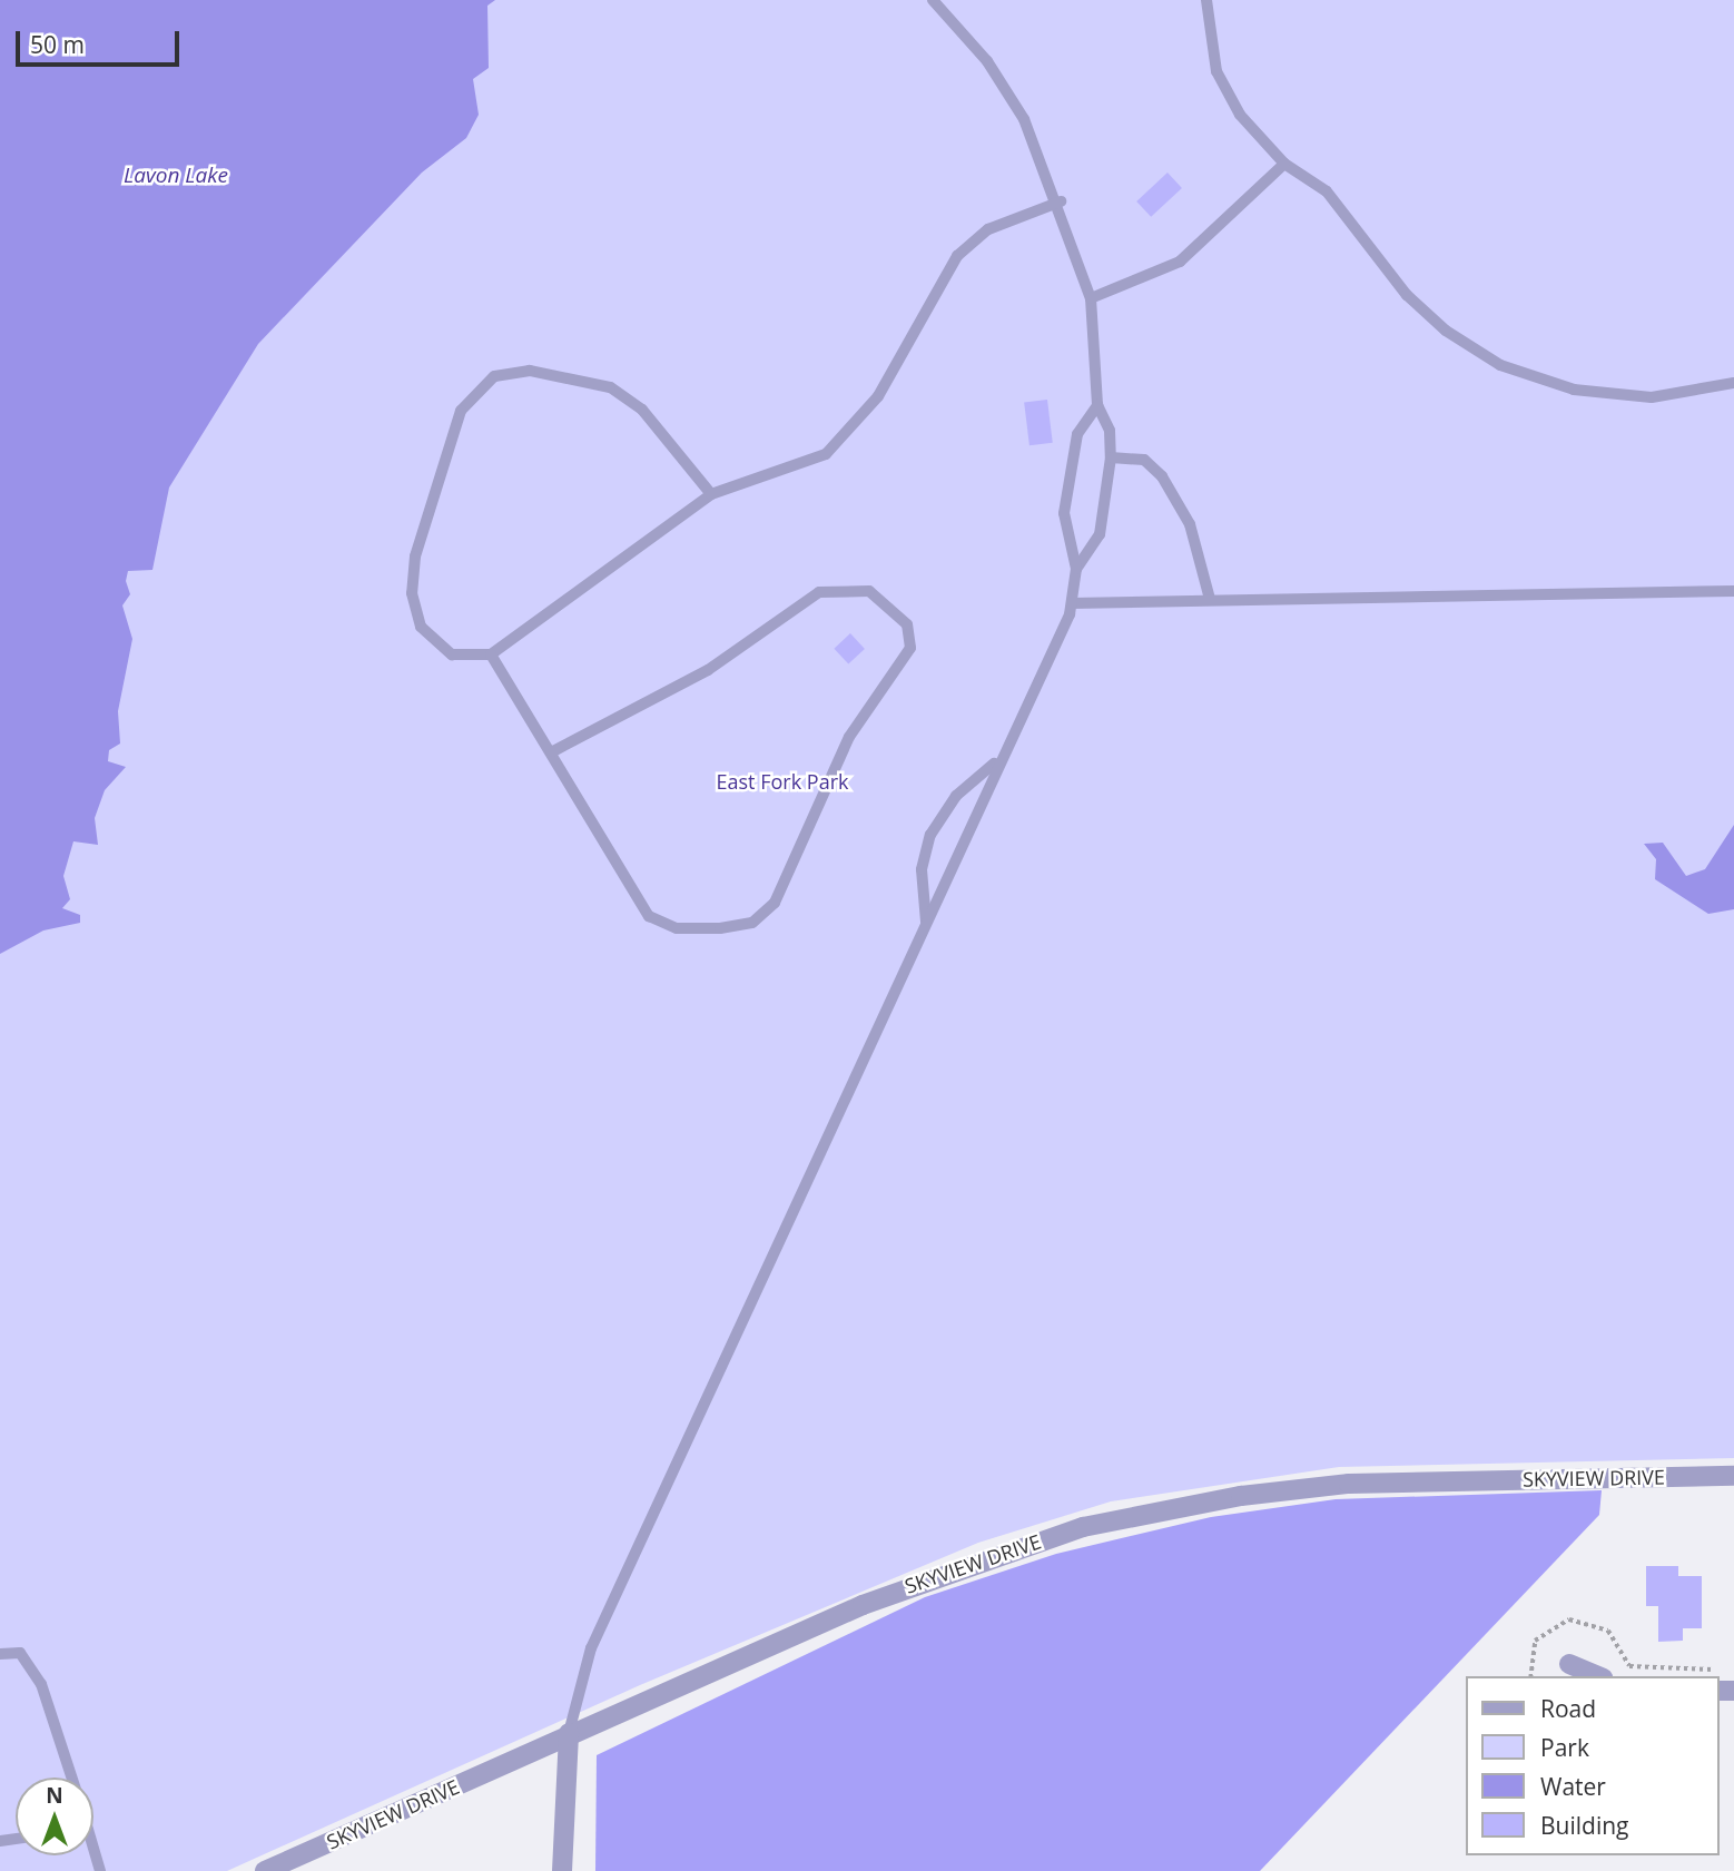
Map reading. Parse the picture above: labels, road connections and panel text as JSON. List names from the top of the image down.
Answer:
{
  "streets": {
    "street": ["SKYVIEW DRIVE"]
  },
  "water": ["Lavon Lake"],
  "parks": ["East Fork Park"],
  "legend": [
    "Road",
    "Park",
    "Water",
    "Building"
  ],
  "scale_bar": "50 m",
  "north": "top"
}
